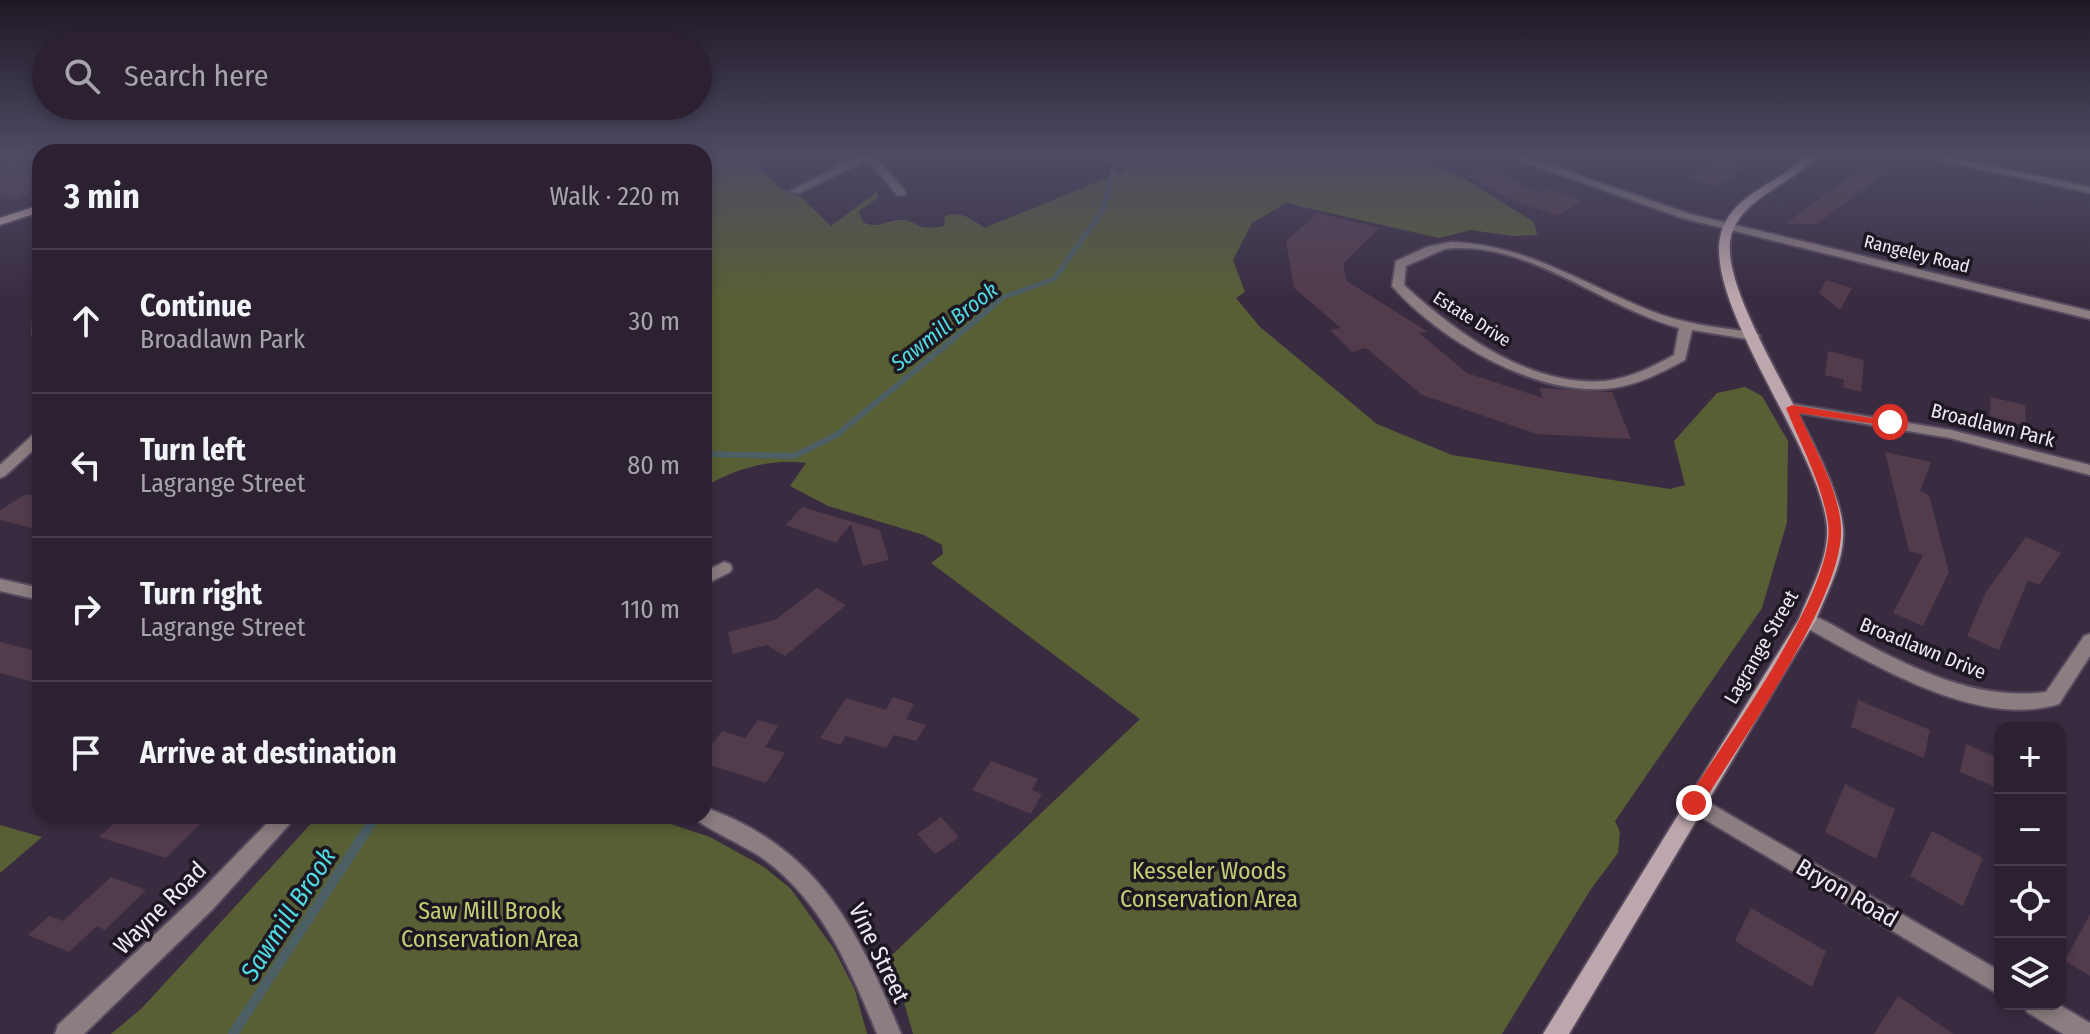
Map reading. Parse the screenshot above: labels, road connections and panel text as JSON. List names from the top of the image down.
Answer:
{
  "streets": {
    "main road": ["Lagrange Street"],
    "street": [
      "Rangeley Road",
      "Estate Drive",
      "Broadlawn Park",
      "Broadlawn Drive",
      "Bryon Road",
      "Wayne Road",
      "Vine Street"
    ]
  },
  "crossings": [
    ["Rangeley Road", "Lagrange Street"],
    ["Estate Drive", "Lagrange Street"],
    ["Broadlawn Park", "Lagrange Street"],
    ["Lagrange Street", "Broadlawn Drive"],
    ["Lagrange Street", "Bryon Road"]
  ],
  "water": ["Sawmill Brook"],
  "parks": ["Kesseler Woods Conservation Area", "Saw Mill Brook Conservation Area"],
  "page": {
    "search": "Search here",
    "heading": ["3 min", "Walk · 220 m"],
    "list": [
      ["Continue", "Broadlawn Park", "30 m"],
      ["Turn left", "Lagrange Street", "80 m"],
      ["Turn right", "Lagrange Street", "110 m"],
      "Arrive at destination"
    ],
    "map_buttons": ["+", "−"]
  }
}
